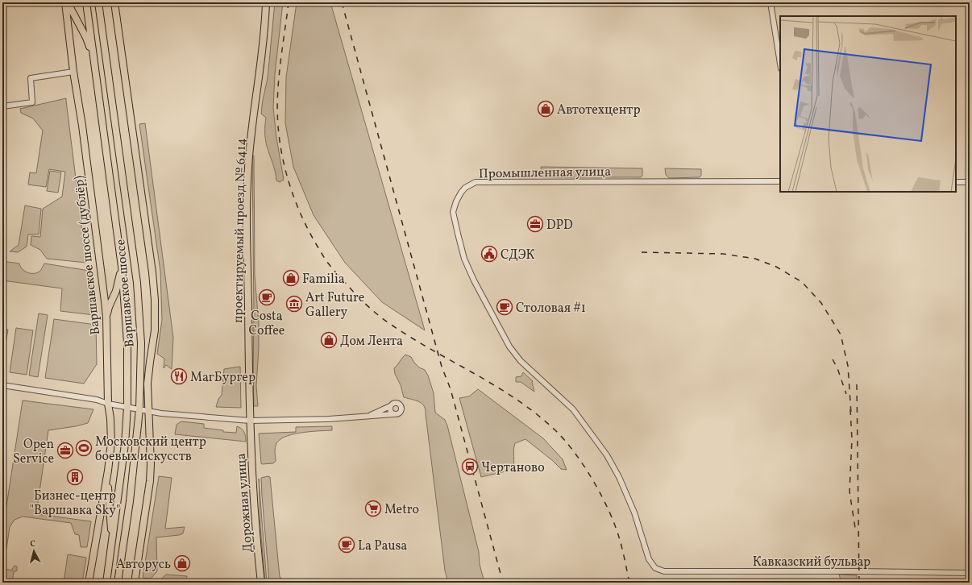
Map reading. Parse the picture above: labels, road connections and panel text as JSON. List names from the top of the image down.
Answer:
{
  "streets": {
    "main road": [
      "проектируемый проезд № 6414",
      "Варшавское шоссе (дублёр)",
      "Варшавское шоссе",
      "Дорожная улица"
    ],
    "street": ["Промышленная улица", "Кавказский бульвар"]
  },
  "crossings": [
    ["Промышленная улица", "Кавказский бульвар"],
    ["проектируемый проезд № 6414", "Дорожная улица"]
  ],
  "places": {
    "shop": [
      "Автотехцентр",
      "Familia",
      "Дом Лента",
      "Авторусь"
    ],
    "office": ["DPD", "Open Service"],
    "public building": ["СДЭК"],
    "cafe": ["Costa Coffee", "Столовая #1", "La Pausa"],
    "museum": ["Art Future Gallery"],
    "restaurant": ["МагБургер"],
    "sports": ["Московский центр боевых искусств"],
    "station": ["Чертаново"],
    "building": ["Бизнес-центр \"Варшавка Sky\""],
    "supermarket": ["Metro"]
  },
  "north": "top"
}
